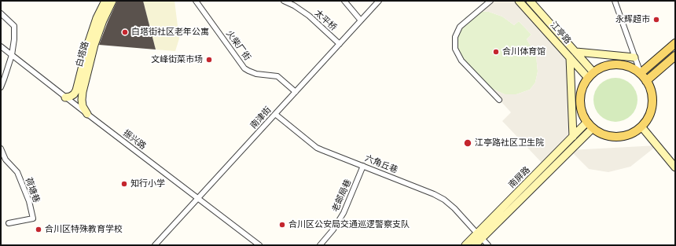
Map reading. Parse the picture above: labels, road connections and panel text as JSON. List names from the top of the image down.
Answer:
{
  "streets": {
    "street": [
      "太平桥",
      "江亭路",
      "火柴厂街",
      "白塔路",
      "南津街",
      "振兴路",
      "六角丘巷",
      "南屏路",
      "荷塘巷",
      "老邮局巷"
    ]
  },
  "crossings": [
    ["太平桥", "南津街"],
    ["江亭路", "南屏路"],
    ["火柴厂街", "南津街"],
    ["白塔路", "振兴路"],
    ["南津街", "振兴路"],
    ["南津街", "六角丘巷"],
    ["六角丘巷", "南屏路"],
    ["六角丘巷", "老邮局巷"]
  ],
  "places": [
    "永辉超市",
    "白塔街社区老年公寓",
    "合川体育馆",
    "文峰街菜市场",
    "江亭路社区卫生院",
    "知行小学",
    "合川区公安局交通巡逻警察支队",
    "合川区特殊教育学校"
  ]
}
